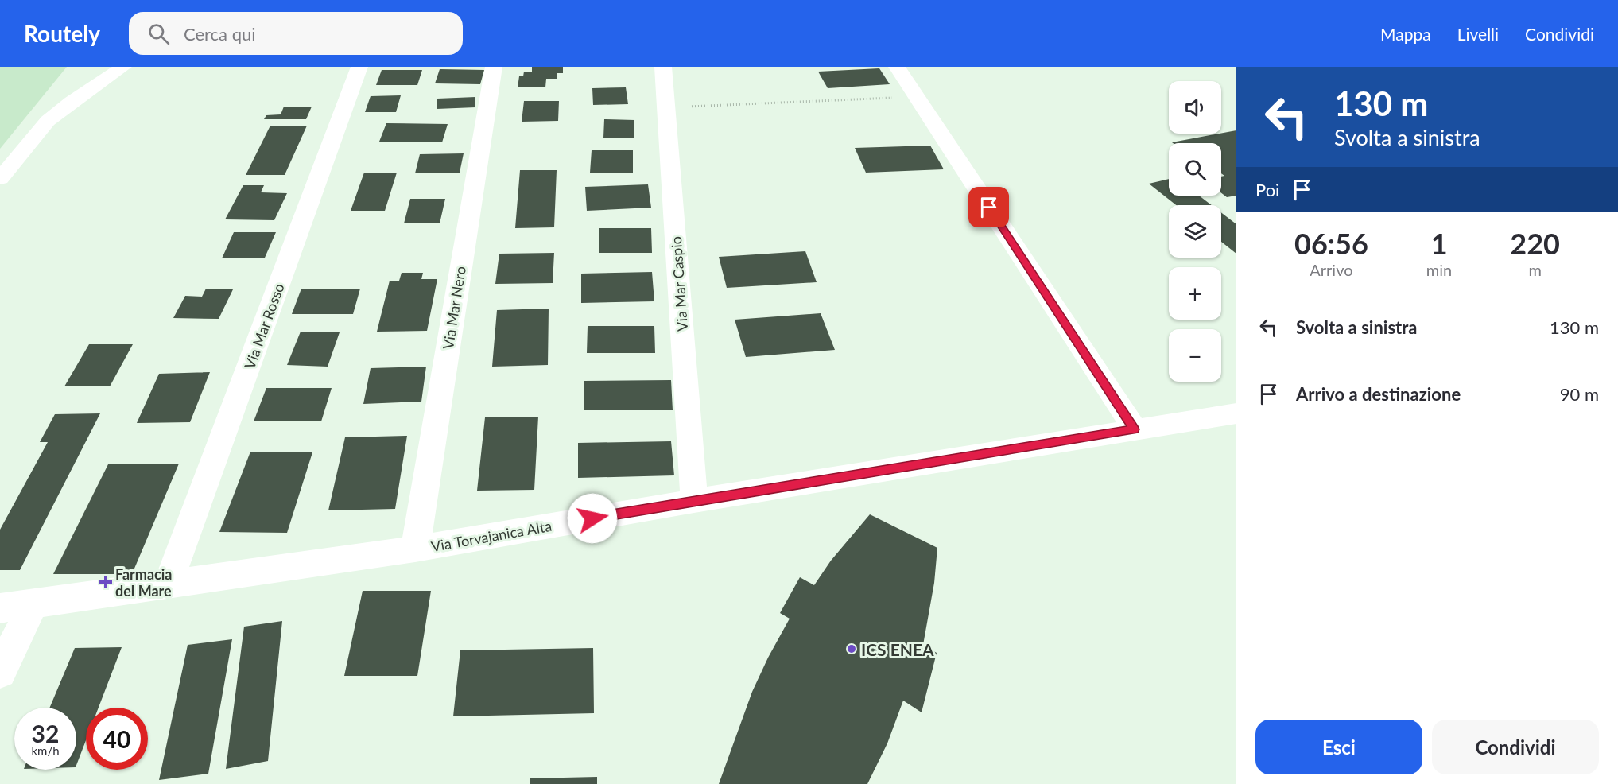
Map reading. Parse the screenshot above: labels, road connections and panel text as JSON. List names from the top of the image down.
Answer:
{
  "streets": {
    "street": [
      "Via Mar Caspio",
      "Via Mar Nero",
      "Via Mar Rosso",
      "Via Torvajanica Alta"
    ]
  },
  "crossings": [
    ["Via Mar Caspio", "Via Torvajanica Alta"],
    ["Via Mar Nero", "Via Torvajanica Alta"],
    ["Via Mar Rosso", "Via Torvajanica Alta"]
  ],
  "places": {
    "health": ["Farmacia del Mare"],
    "other": ["ICS ENEA"]
  },
  "page": {
    "header": "Routely",
    "search": "Cerca qui",
    "nav": ["Mappa", "Livelli", "Condividi"],
    "turn": ["130 m", "Svolta a sinistra"],
    "map_buttons": ["+", "−"],
    "then": "Poi",
    "eta": [
      "06:56",
      "Arrivo",
      "1",
      "min",
      "220",
      "m"
    ],
    "list": [
      {
        "name": "Svolta a sinistra",
        "value": "130 m"
      },
      {
        "name": "Arrivo a destinazione",
        "value": "90 m"
      }
    ],
    "speed": "32 km/h",
    "limit": "40",
    "buttons": ["Esci", "Condividi"]
  }
}
